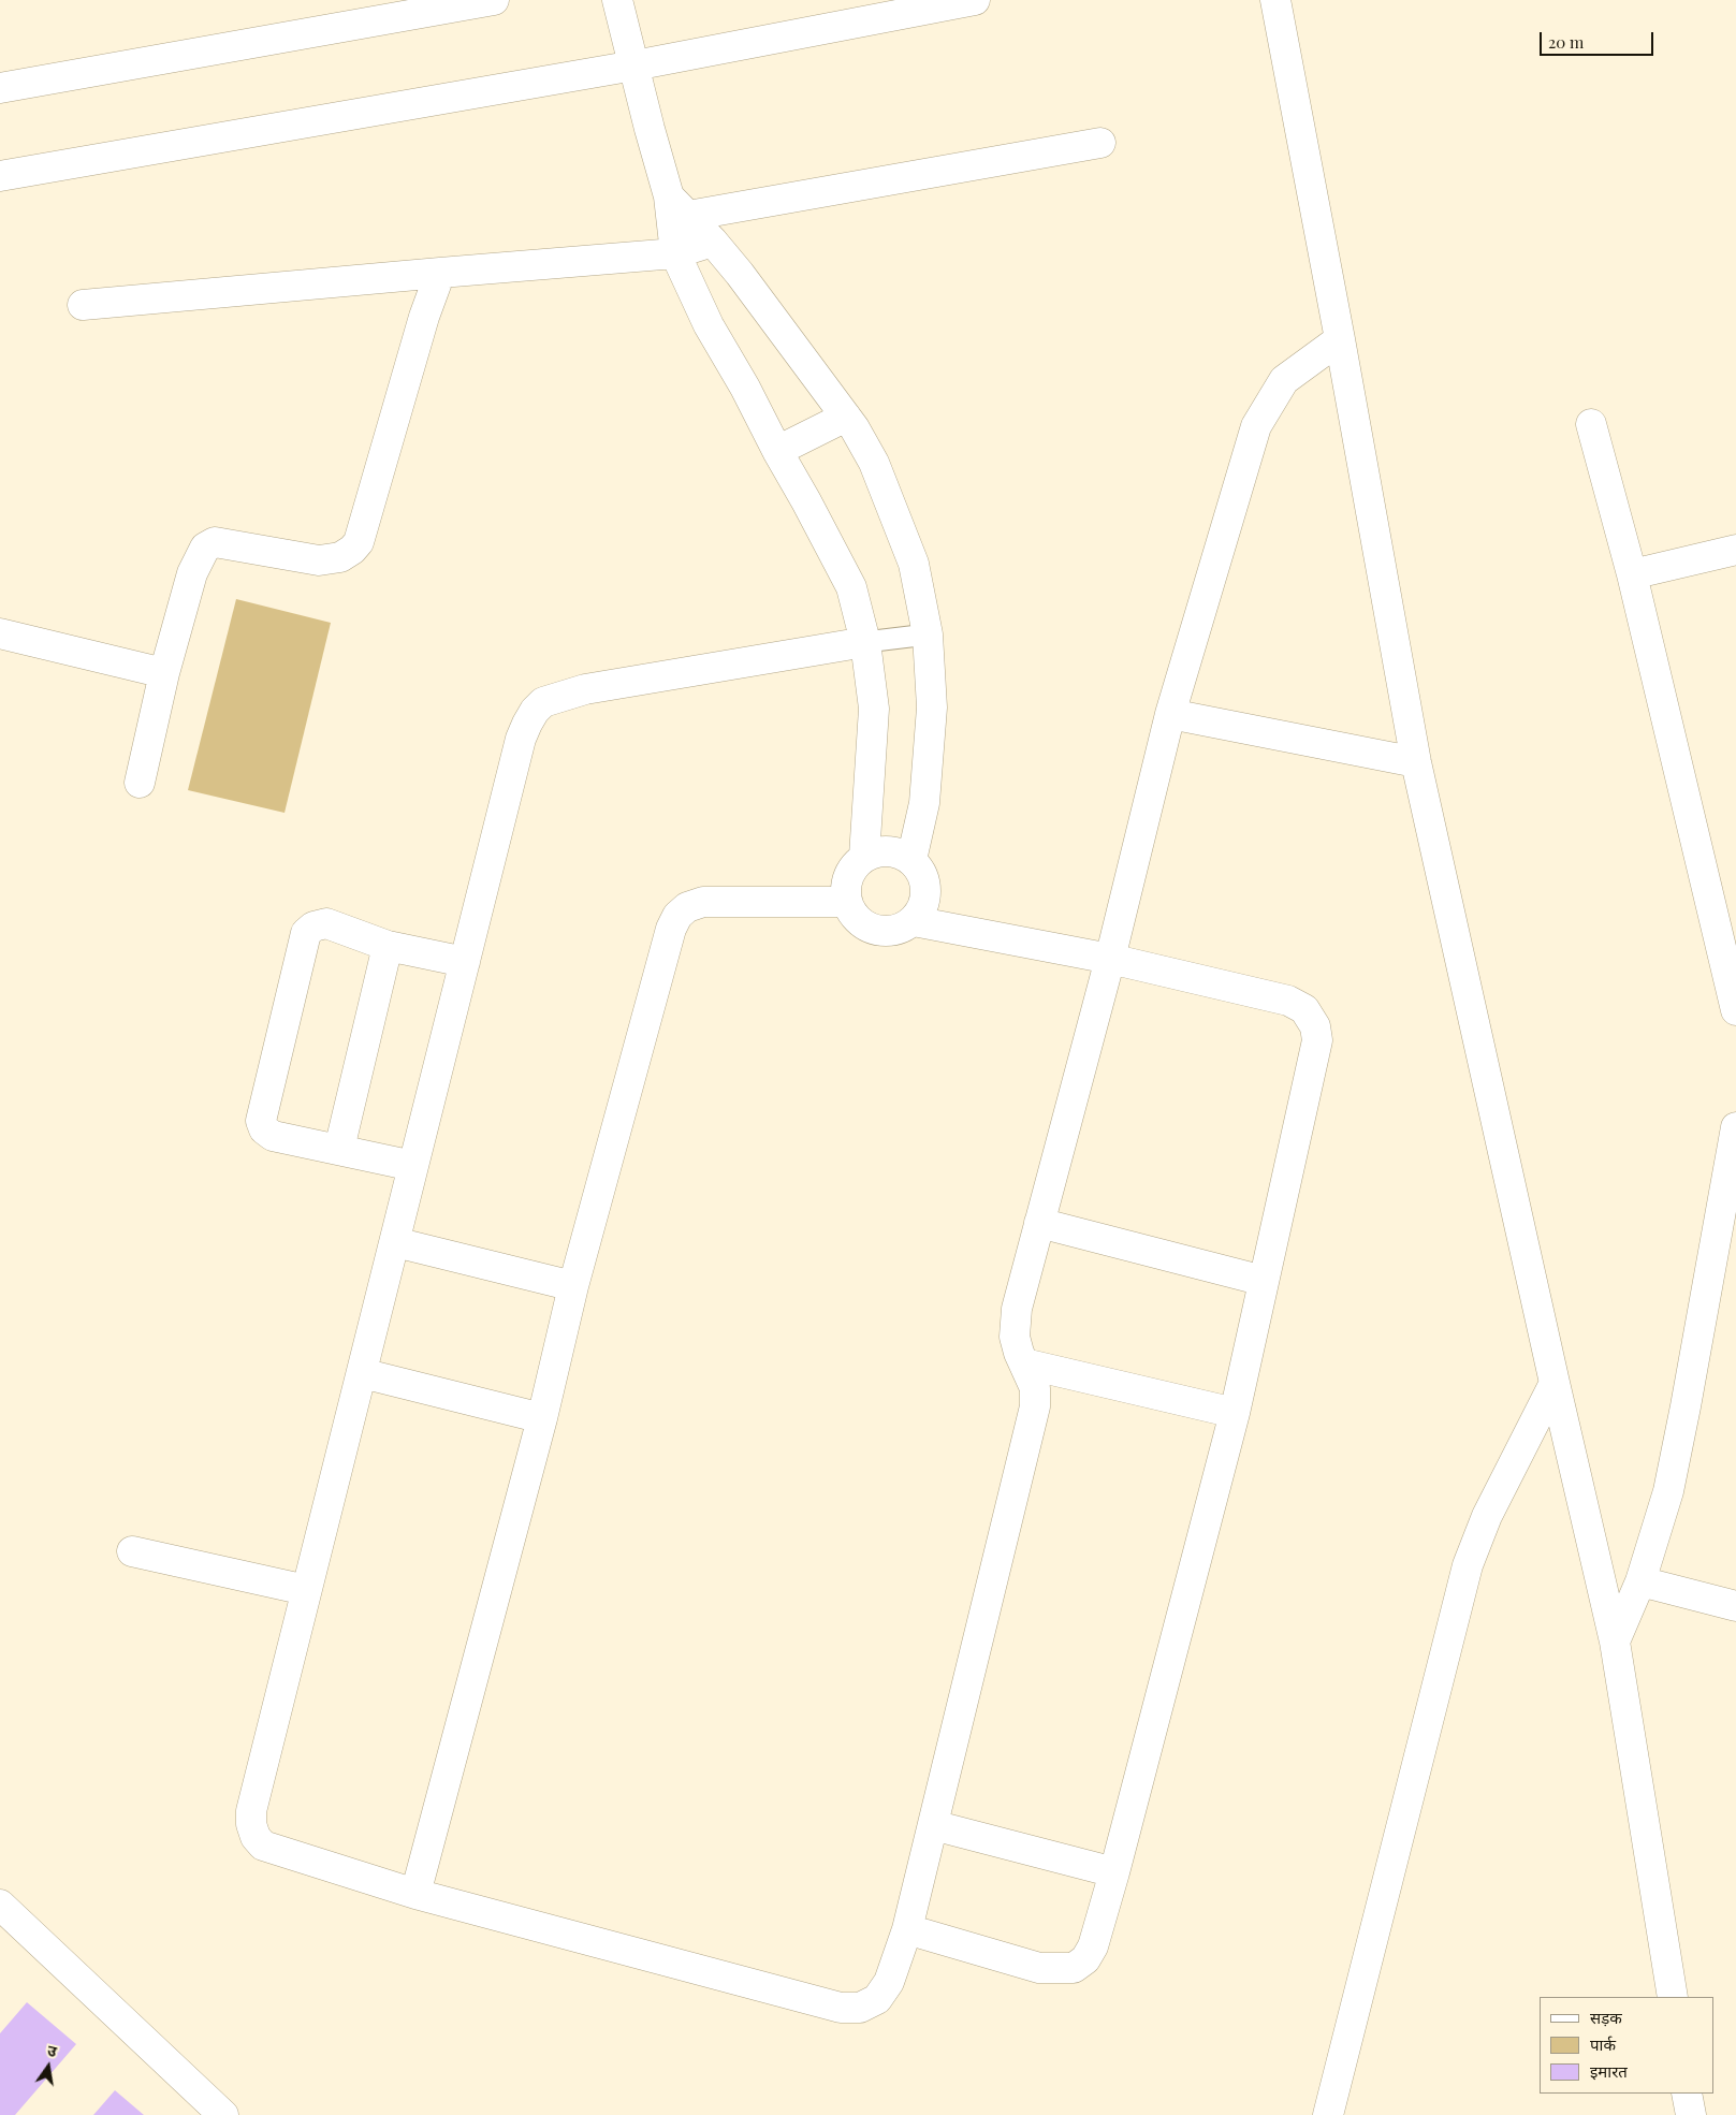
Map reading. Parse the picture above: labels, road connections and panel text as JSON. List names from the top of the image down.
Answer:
{
  "legend": ["सड़क", "पार्क", "इमारत"],
  "scale_bar": "20 m",
  "north": "top"
}
